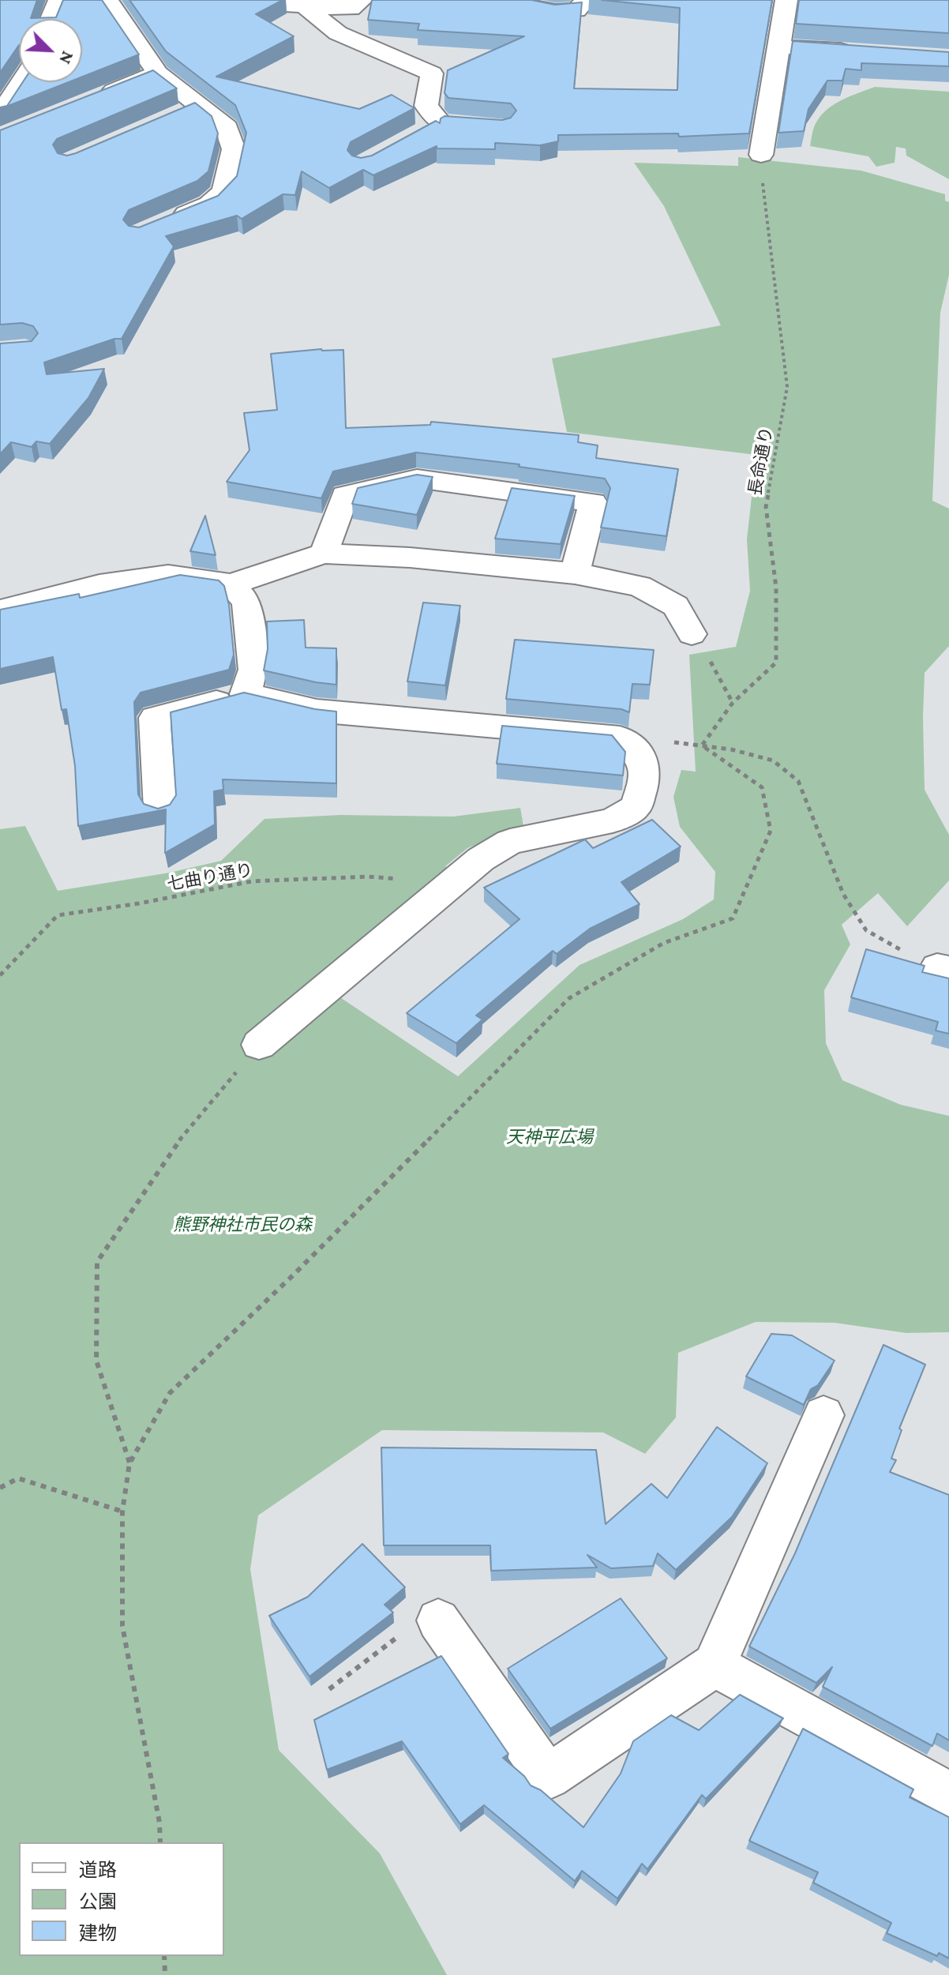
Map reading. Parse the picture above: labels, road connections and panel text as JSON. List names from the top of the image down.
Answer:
{
  "streets": {
    "path": ["長命通り", "七曲り通り"]
  },
  "parks": ["天神平広場", "熊野神社市民の森"],
  "legend": ["道路", "公園", "建物"],
  "north": "bottom right"
}
